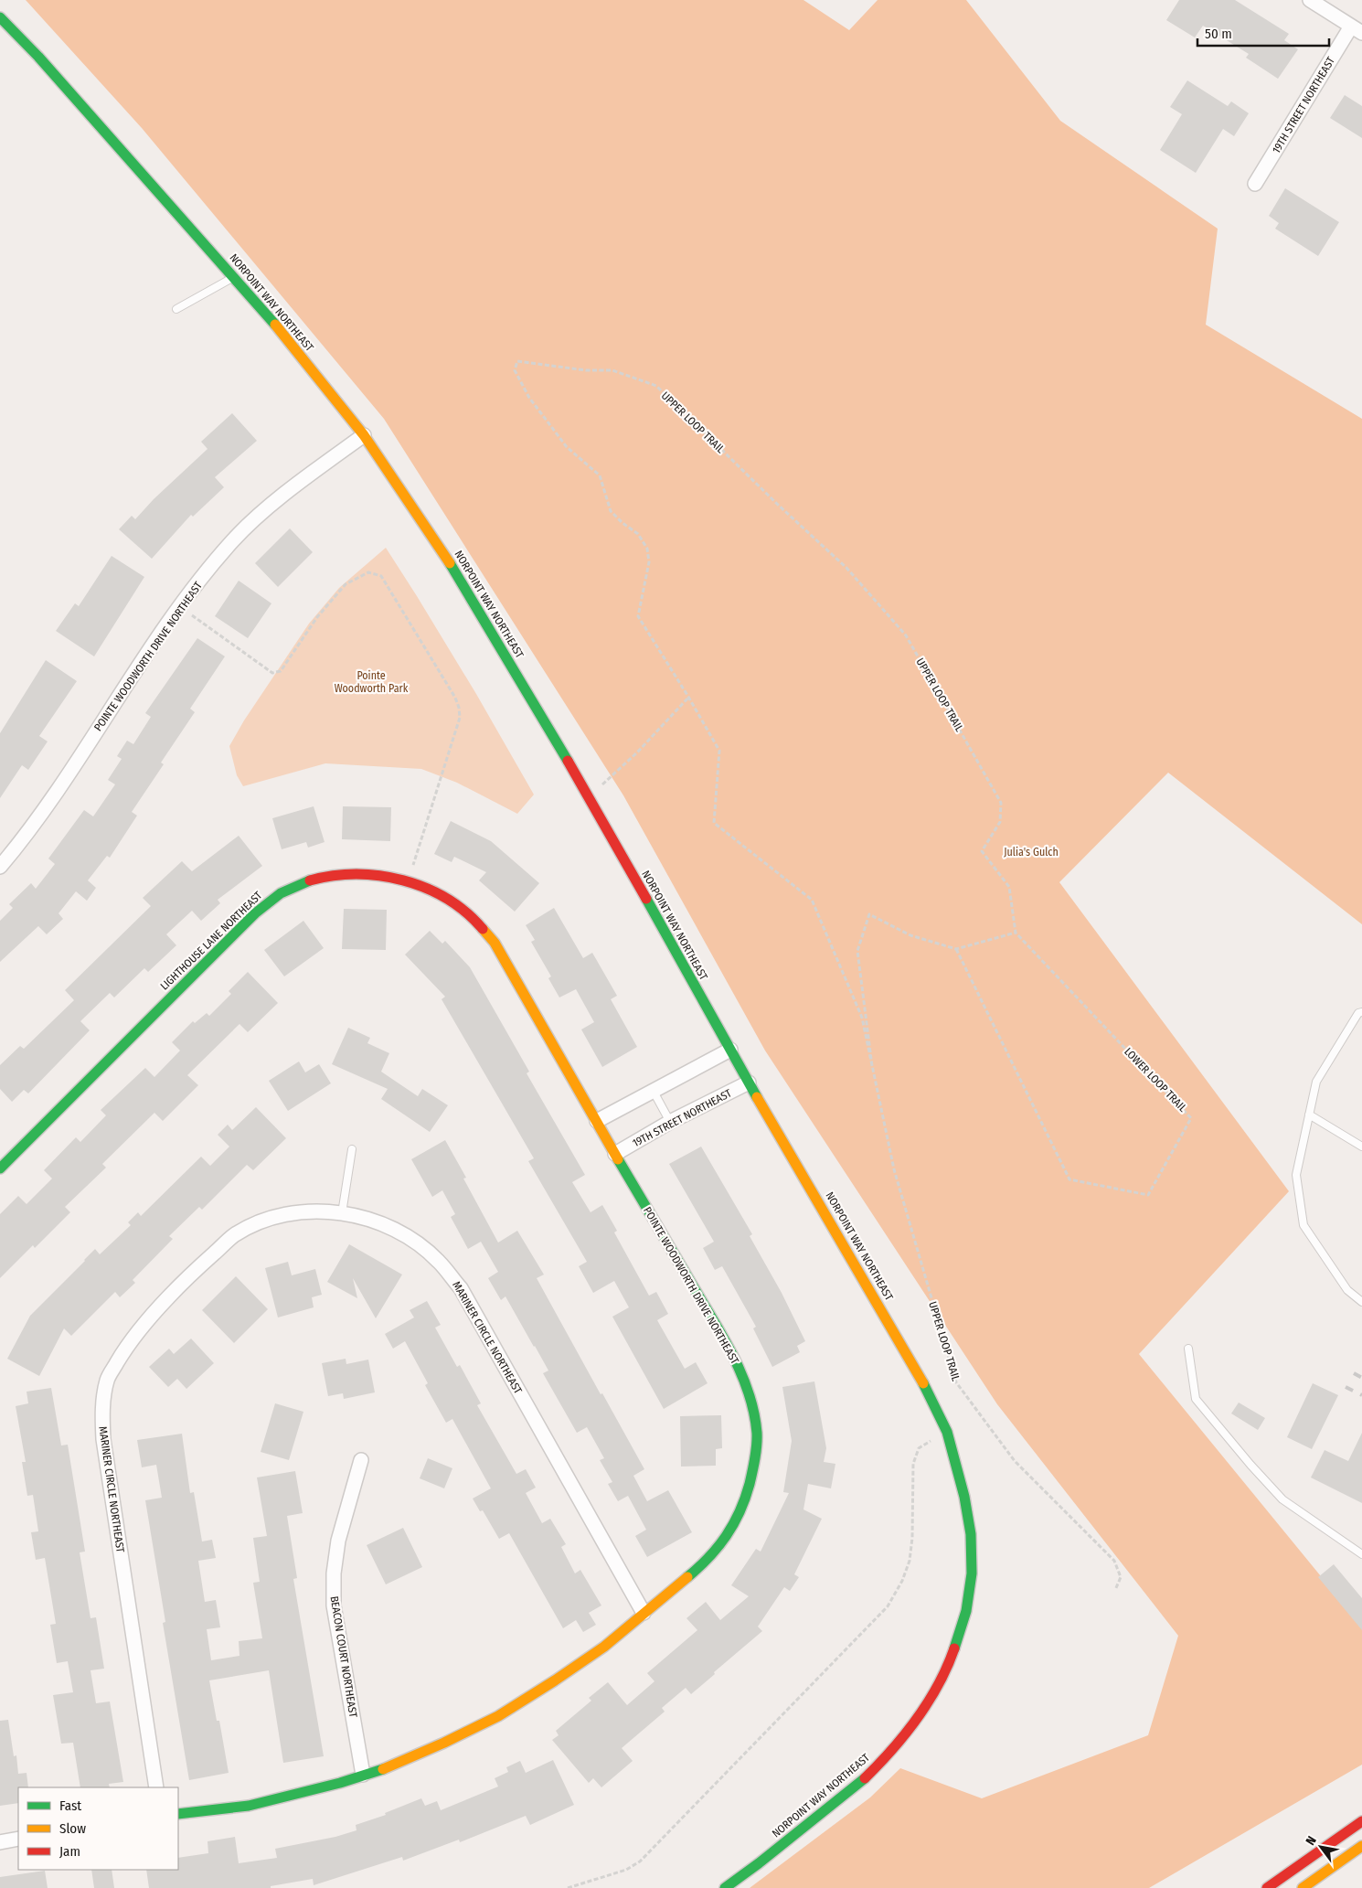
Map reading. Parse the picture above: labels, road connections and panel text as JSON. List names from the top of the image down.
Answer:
{
  "streets": {
    "main road": ["NORPOINT WAY NORTHEAST", "POINTE WOODWORTH DRIVE NORTHEAST", "LIGHTHOUSE LANE NORTHEAST"],
    "street": ["19TH STREET NORTHEAST", "MARINER CIRCLE NORTHEAST", "BEACON COURT NORTHEAST"],
    "path": ["UPPER LOOP TRAIL", "LOWER LOOP TRAIL"]
  },
  "crossings": [
    ["19TH STREET NORTHEAST", "NORPOINT WAY NORTHEAST"],
    ["19TH STREET NORTHEAST", "POINTE WOODWORTH DRIVE NORTHEAST"],
    ["NORPOINT WAY NORTHEAST", "POINTE WOODWORTH DRIVE NORTHEAST"],
    ["UPPER LOOP TRAIL", "LOWER LOOP TRAIL"],
    ["POINTE WOODWORTH DRIVE NORTHEAST", "LIGHTHOUSE LANE NORTHEAST"],
    ["POINTE WOODWORTH DRIVE NORTHEAST", "MARINER CIRCLE NORTHEAST"],
    ["POINTE WOODWORTH DRIVE NORTHEAST", "BEACON COURT NORTHEAST"]
  ],
  "parks": ["Pointe Woodworth Park", "Julia's Gulch"],
  "legend": ["Fast", "Slow", "Jam"],
  "scale_bar": "50 m",
  "north": "top left"
}
